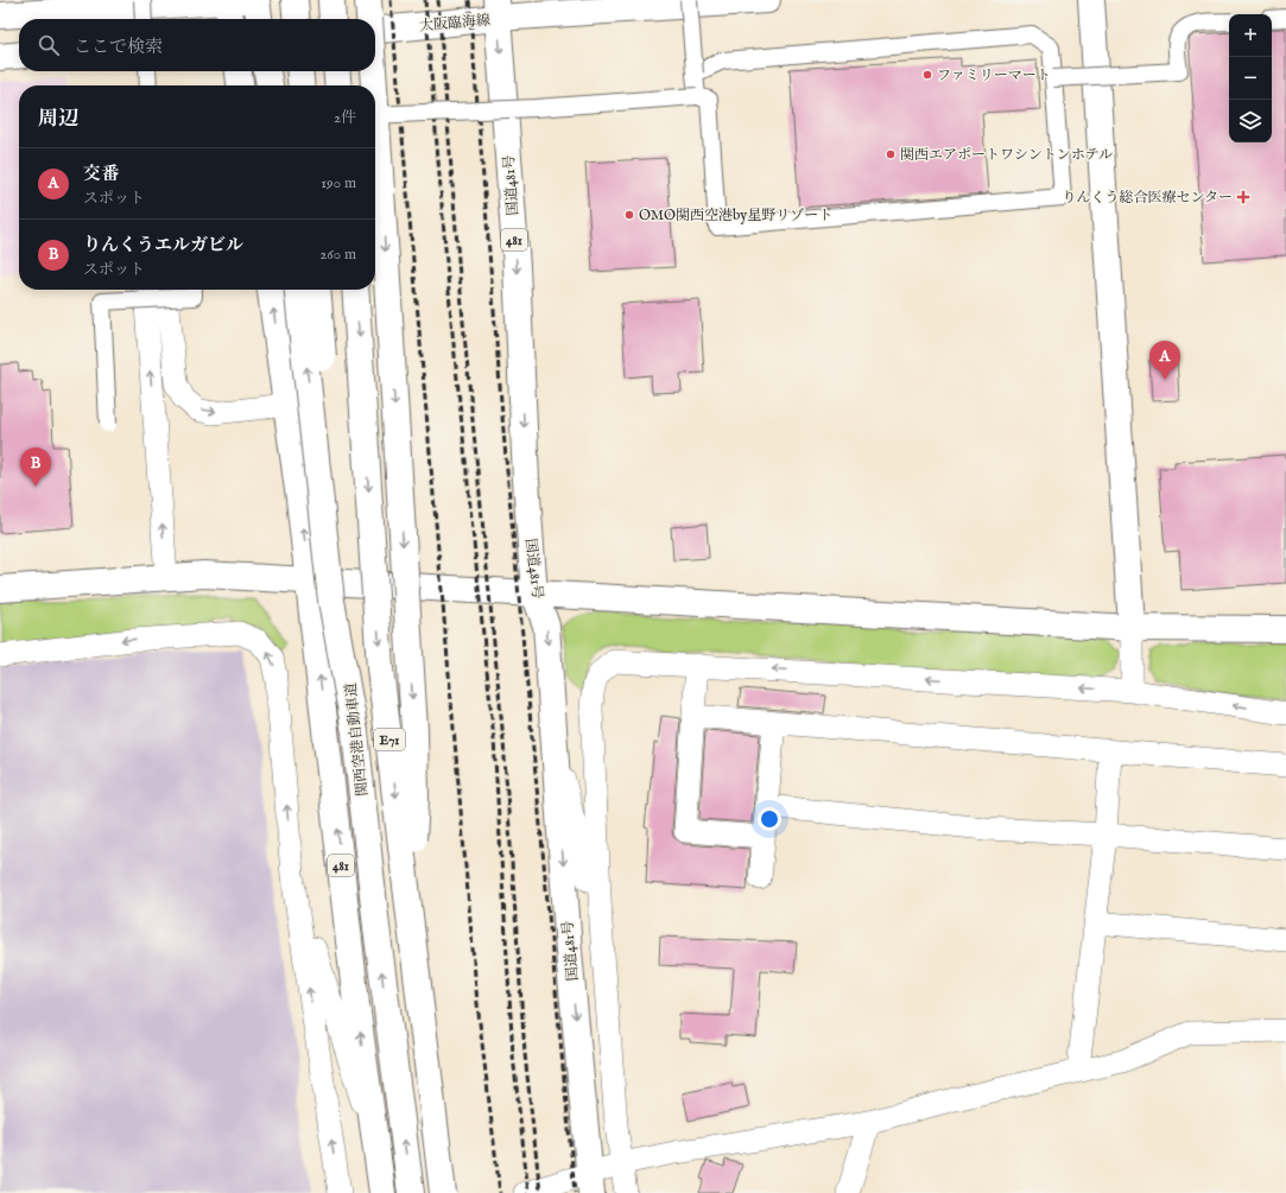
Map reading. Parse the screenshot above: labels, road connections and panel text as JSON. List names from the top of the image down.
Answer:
{
  "streets": {
    "main road": [
      "大阪臨海線",
      "国道481号",
      "481",
      "関西空港自動車道",
      "E71"
    ]
  },
  "crossings": [
    ["大阪臨海線", "国道481号"]
  ],
  "places": {
    "other": ["ファミリーマート", "関西エアポートワシントンホテル", "OMO関西空港by星野リゾート"],
    "health": ["りんくう総合医療センター"]
  },
  "page": {
    "map_buttons": ["+", "−"],
    "search": "ここで検索",
    "heading": ["周辺", "2件"],
    "list": [
      {
        "mark": "A",
        "name": "交番",
        "note": "スポット",
        "value": "190 m"
      },
      {
        "mark": "B",
        "name": "りんくうエルガビル",
        "note": "スポット",
        "value": "260 m"
      }
    ],
    "pins": ["A", "B"]
  }
}
